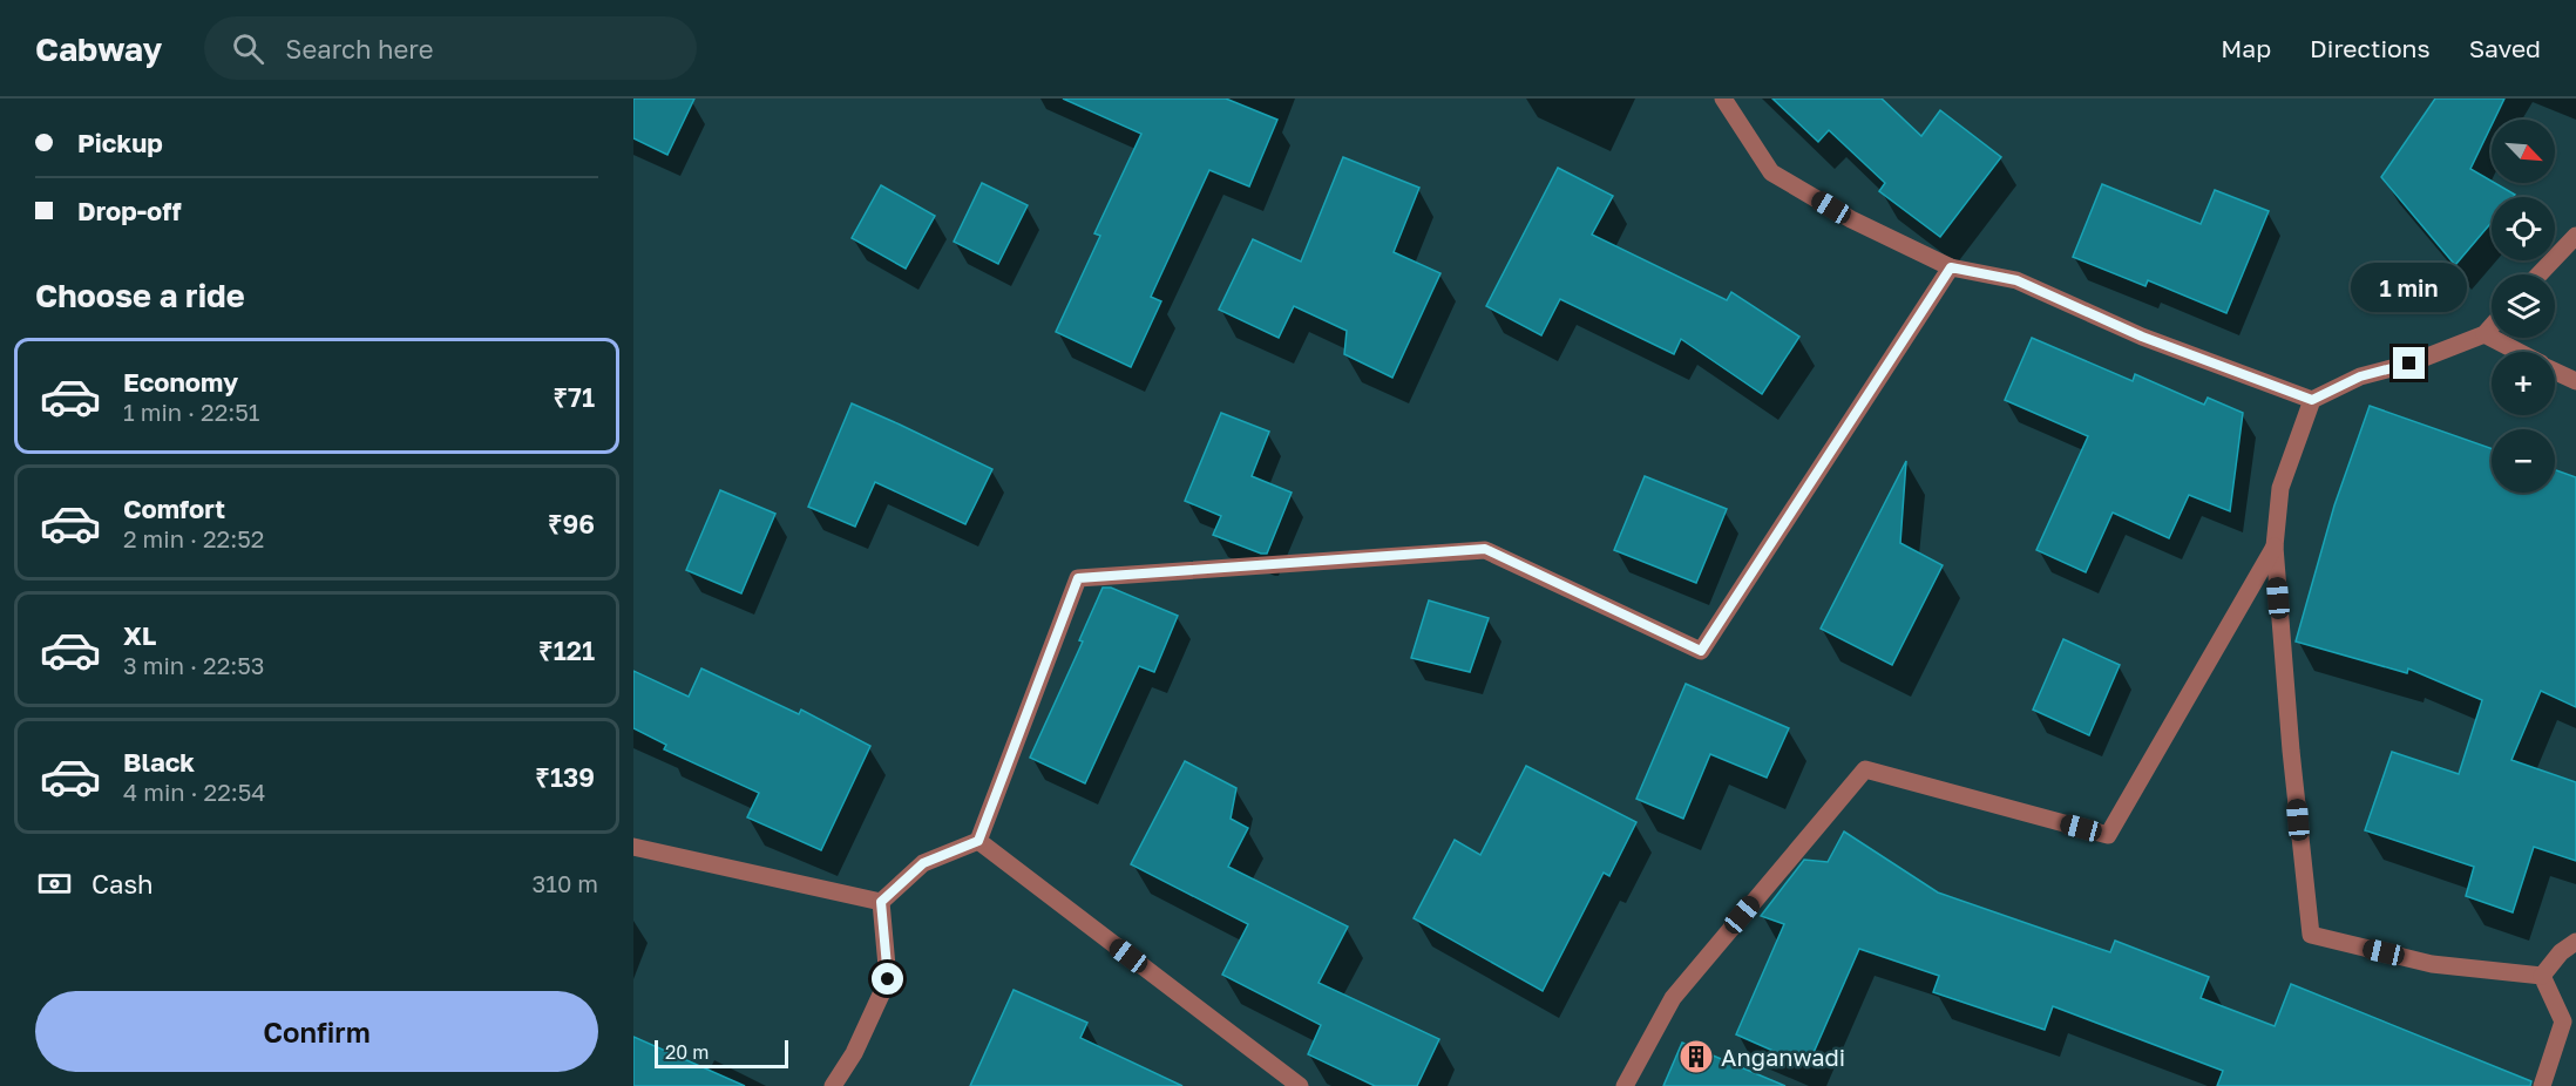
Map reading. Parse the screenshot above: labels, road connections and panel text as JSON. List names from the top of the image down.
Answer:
{
  "places": {
    "building": ["Anganwadi"]
  },
  "scale_bar": "20 m",
  "north": "bottom right",
  "page": {
    "header": "Cabway",
    "search": "Search here",
    "nav": ["Map", "Directions", "Saved"],
    "banner": ["Pickup", "Drop-off"],
    "map_buttons": ["+", "−"],
    "heading": "Choose a ride",
    "bubble": "1 min",
    "list": [
      {
        "name": "Economy",
        "note": "1 min · 22:51",
        "value": "₹71"
      },
      {
        "name": "Comfort",
        "note": "2 min · 22:52",
        "value": "₹96"
      },
      {
        "name": "XL",
        "note": "3 min · 22:53",
        "value": "₹121"
      },
      {
        "name": "Black",
        "note": "4 min · 22:54",
        "value": "₹139"
      }
    ],
    "pay": ["Cash", "310 m"],
    "buttons": "Confirm",
    "scale": "20 m"
  }
}
